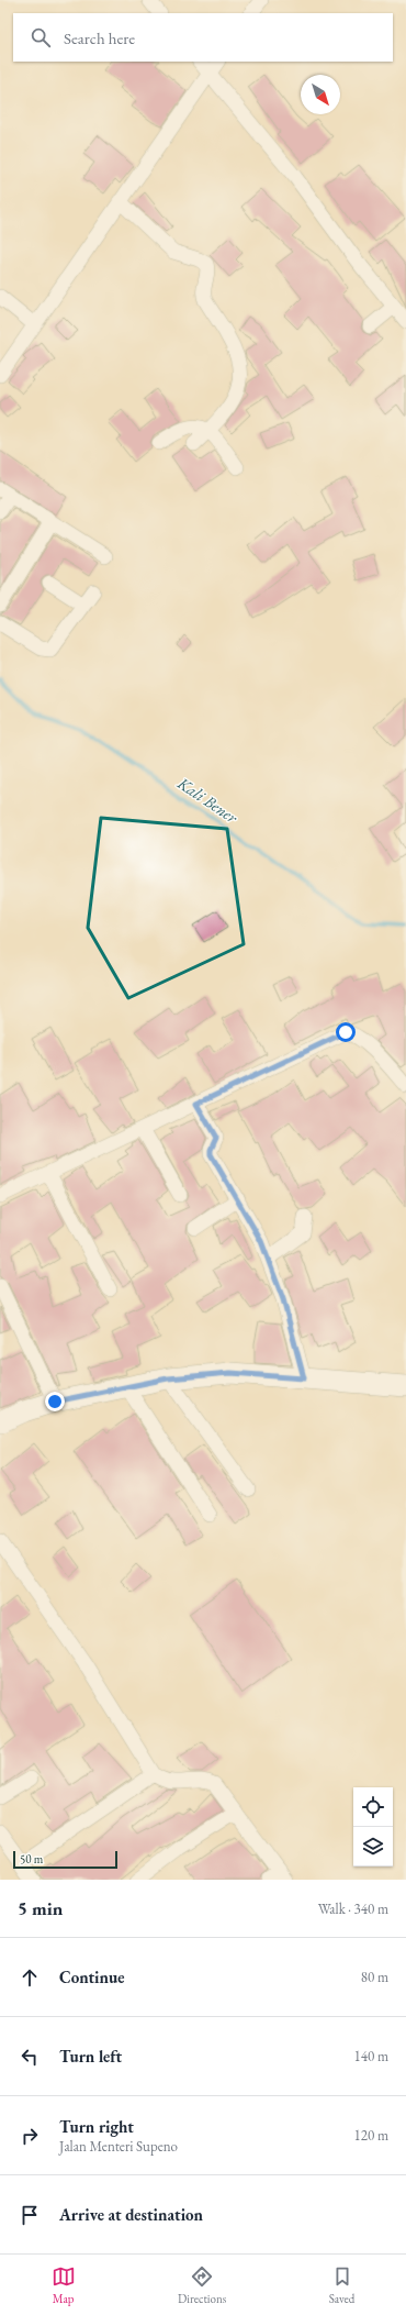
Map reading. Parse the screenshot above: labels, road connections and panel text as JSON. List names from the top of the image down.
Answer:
{
  "water": ["Kali Bener"],
  "scale_bar": "50 m",
  "north": "bottom right",
  "page": {
    "search": "Search here",
    "scale": "50 m",
    "heading": ["5 min", "Walk · 340 m"],
    "list": [
      ["Continue", "80 m"],
      ["Turn left", "140 m"],
      ["Turn right", "Jalan Menteri Supeno", "120 m"],
      "Arrive at destination"
    ],
    "nav": ["Map", "Directions", "Saved"]
  }
}
